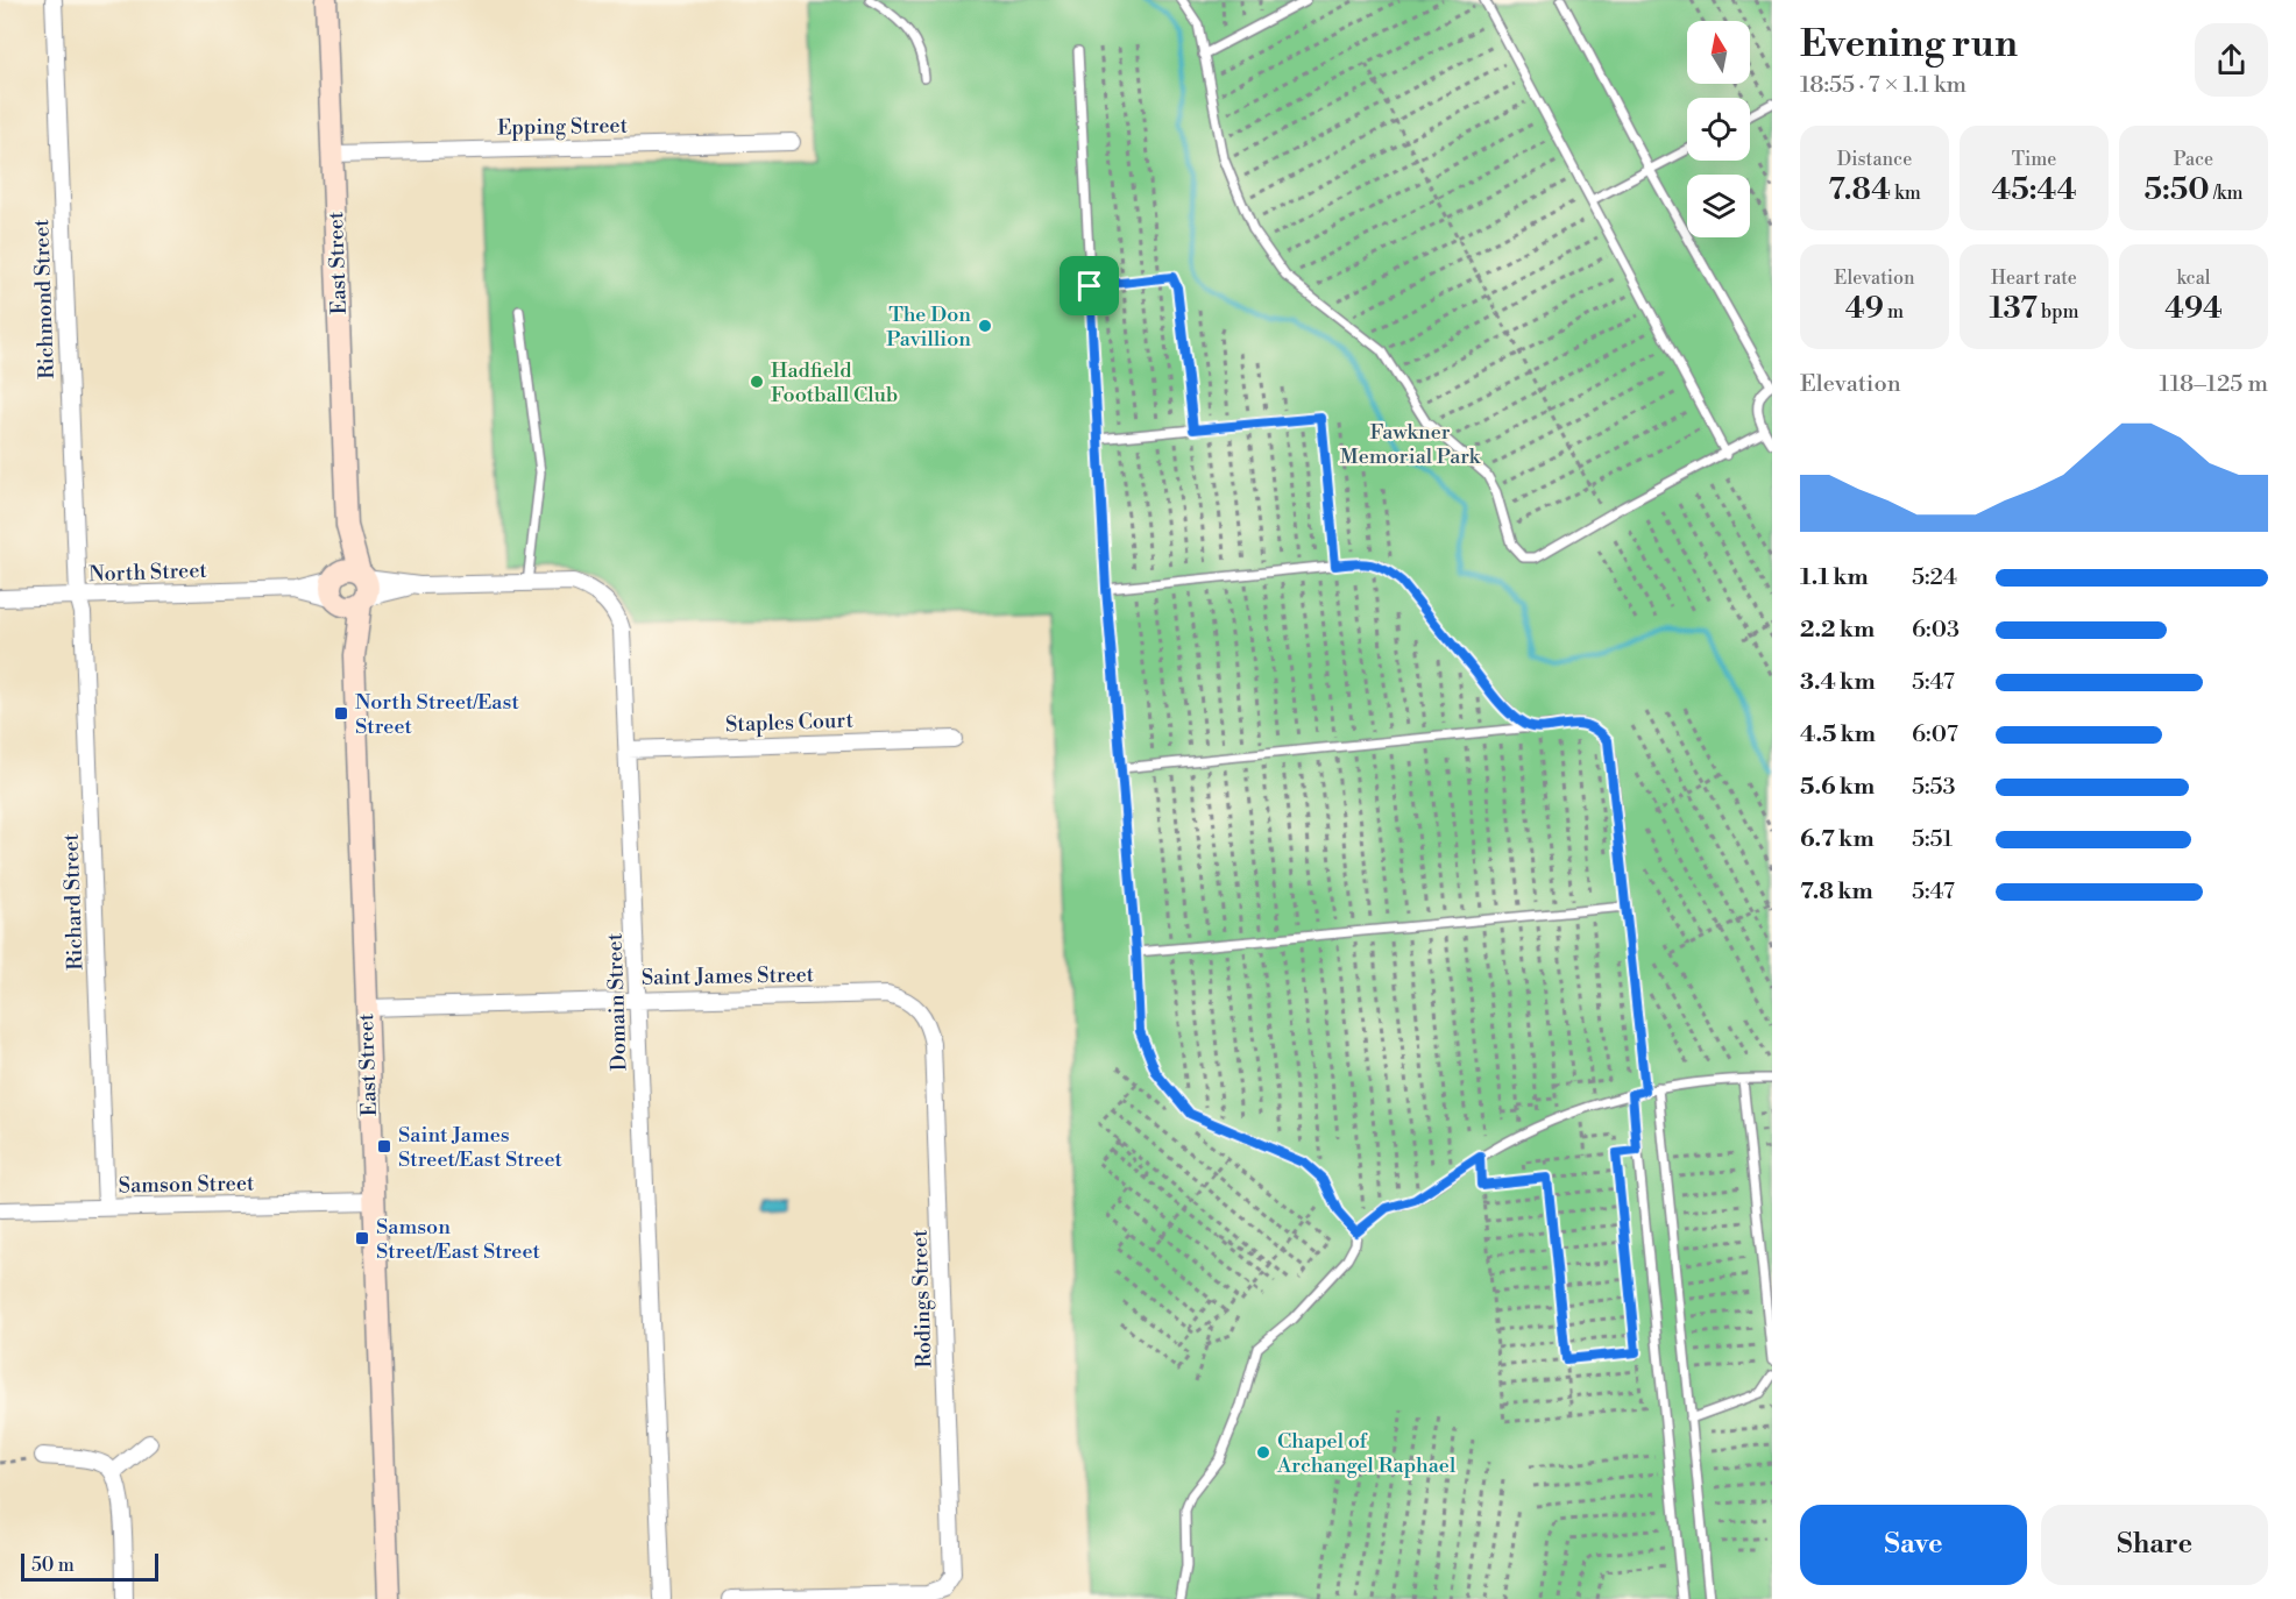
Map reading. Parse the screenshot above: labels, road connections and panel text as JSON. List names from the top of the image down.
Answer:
{
  "streets": {
    "street": [
      "Epping Street",
      "East Street",
      "Richmond Street",
      "North Street",
      "Staples Court",
      "Richard Street",
      "Saint James Street",
      "Domain Street",
      "Samson Street",
      "Rodings Street"
    ]
  },
  "crossings": [
    ["Epping Street", "East Street"],
    ["East Street", "North Street"],
    ["East Street", "Saint James Street"],
    ["East Street", "Domain Street"],
    ["East Street", "Samson Street"],
    ["Richmond Street", "North Street"],
    ["Richmond Street", "Richard Street"],
    ["North Street", "Richard Street"],
    ["North Street", "Domain Street"],
    ["Staples Court", "Domain Street"],
    ["Richard Street", "Samson Street"],
    ["Saint James Street", "Domain Street"],
    ["Saint James Street", "Rodings Street"]
  ],
  "parks": ["Fawkner Memorial Park"],
  "places": {
    "other": ["The Don Pavillion", "Hadfield Football Club", "Chapel of Archangel Raphael"],
    "transit": ["North Street/East Street", "Saint James Street/East Street", "Samson Street/East Street"]
  },
  "scale_bar": "50 m",
  "north": "top",
  "page": {
    "heading": ["Evening run", "18:55 · 7 × 1.1 km"],
    "stats": [
      ["Distance", "7.84 km"],
      ["Time", "45:44"],
      ["Pace", "5:50 /km"],
      ["Elevation", "49 m"],
      ["Heart rate", "137 bpm"],
      ["kcal", "494"]
    ],
    "chart": ["Elevation", "118–125 m"],
    "list": [
      {
        "name": "1.1 km",
        "note": "5:24"
      },
      {
        "name": "2.2 km",
        "note": "6:03"
      },
      {
        "name": "3.4 km",
        "note": "5:47"
      },
      {
        "name": "4.5 km",
        "note": "6:07"
      },
      {
        "name": "5.6 km",
        "note": "5:53"
      },
      {
        "name": "6.7 km",
        "note": "5:51"
      },
      {
        "name": "7.8 km",
        "note": "5:47"
      }
    ],
    "buttons": ["Save", "Share"],
    "scale": "50 m"
  }
}
